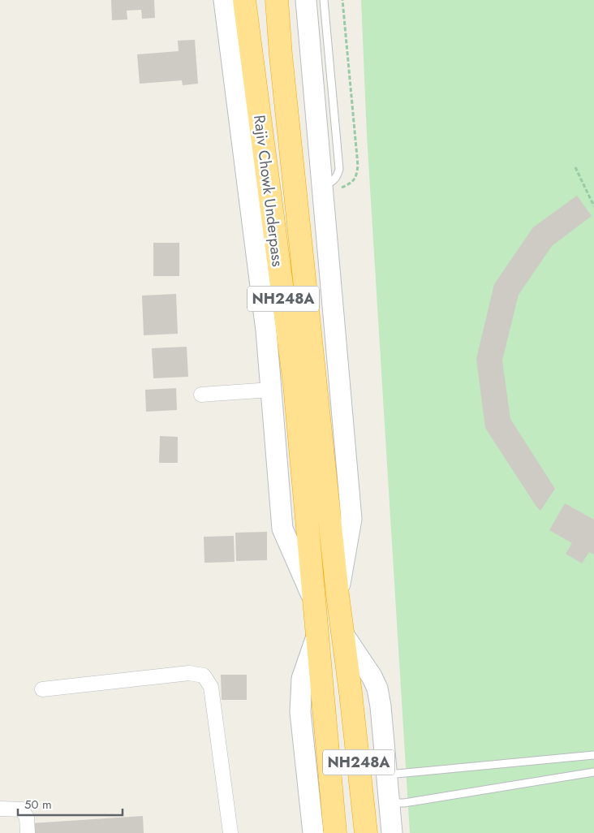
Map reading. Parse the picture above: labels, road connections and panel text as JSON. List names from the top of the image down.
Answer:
{
  "streets": {
    "highway": ["Rajiv Chowk Underpass", "NH248A"]
  },
  "crossings": [
    ["Rajiv Chowk Underpass", "NH248A"]
  ],
  "scale_bar": "50 m"
}
